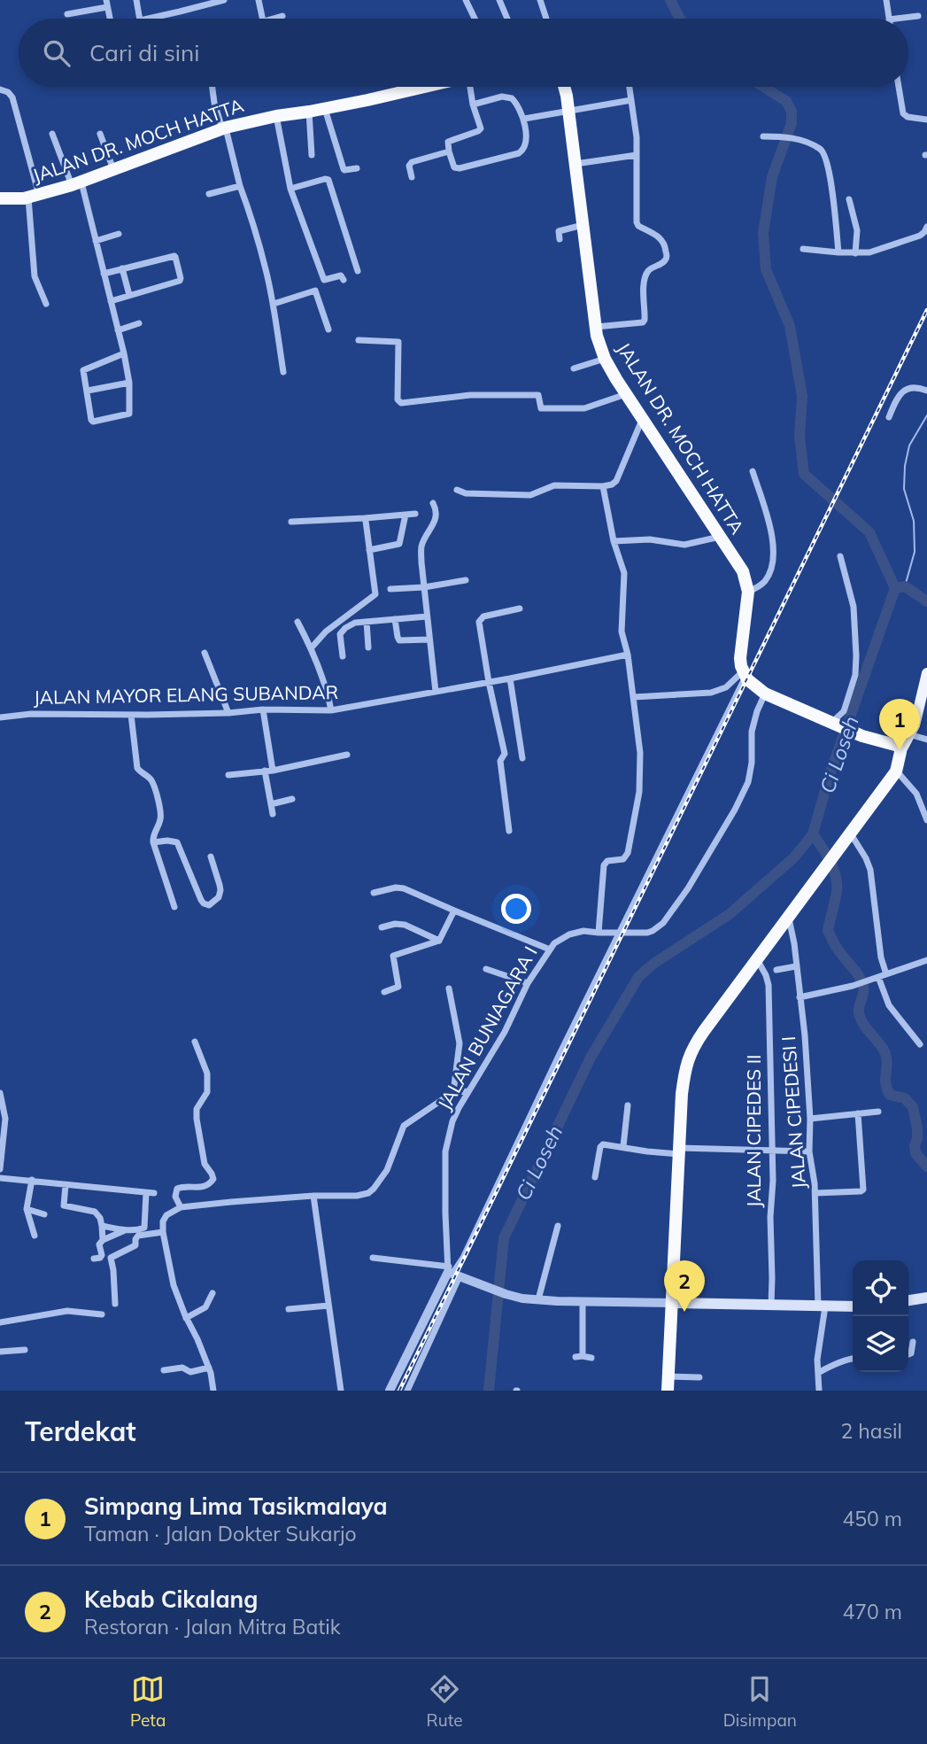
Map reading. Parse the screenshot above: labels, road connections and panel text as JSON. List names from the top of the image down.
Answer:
{
  "streets": {
    "highway": ["JALAN DR. MOCH HATTA"],
    "street": [
      "JALAN MAYOR ELANG SUBANDAR",
      "JALAN BUNIAGARA I",
      "JALAN CIPEDESI I",
      "JALAN CIPEDES II"
    ]
  },
  "water": ["Ci Loseh"],
  "page": {
    "search": "Cari di sini",
    "pins": ["1", "2"],
    "heading": ["Terdekat", "2 hasil"],
    "list": [
      {
        "mark": "1",
        "name": "Simpang Lima Tasikmalaya",
        "note": "Taman · Jalan Dokter Sukarjo",
        "value": "450 m"
      },
      {
        "mark": "2",
        "name": "Kebab Cikalang",
        "note": "Restoran · Jalan Mitra Batik",
        "value": "470 m"
      }
    ],
    "nav": ["Peta", "Rute", "Disimpan"]
  }
}
